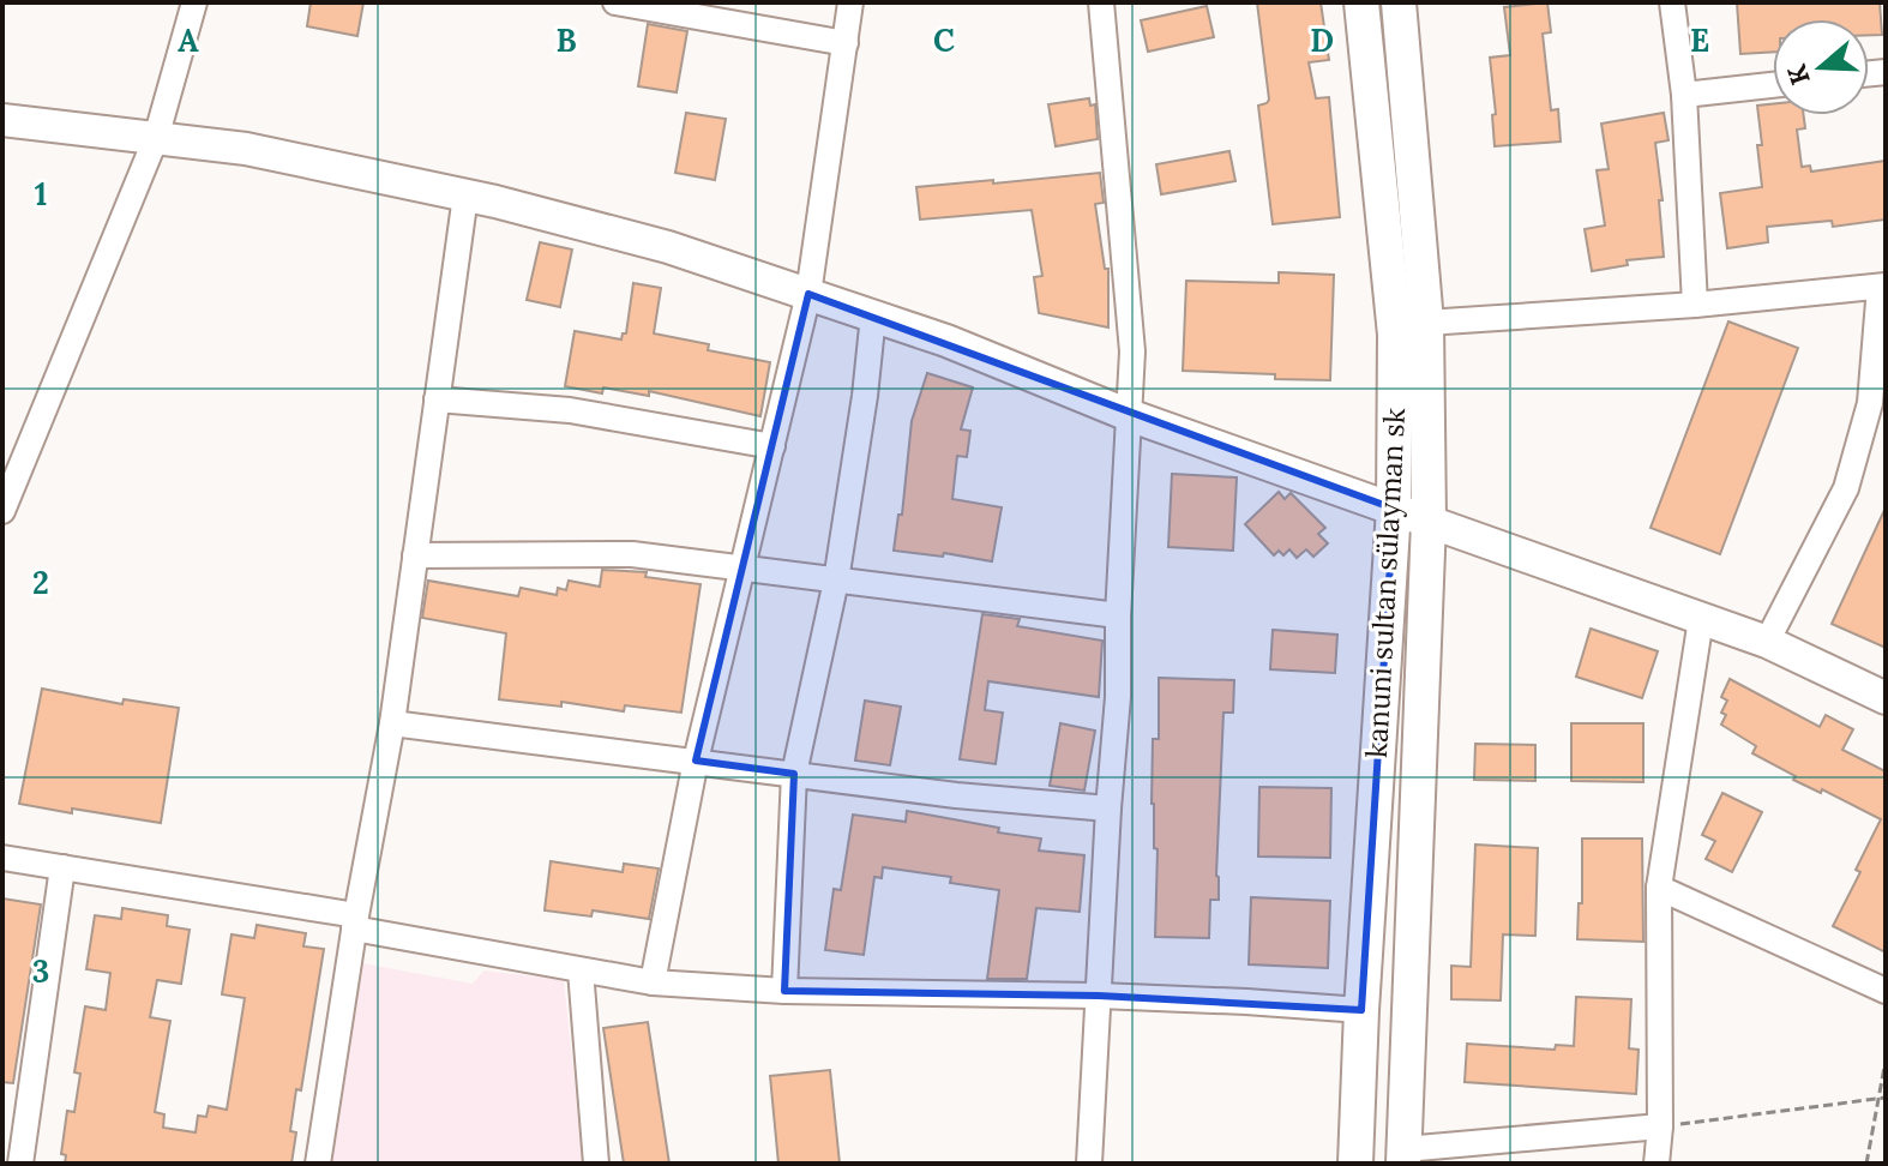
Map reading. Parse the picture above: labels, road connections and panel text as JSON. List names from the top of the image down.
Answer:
{
  "streets": {
    "main road": ["kanuni sultan sülayman sk"]
  },
  "north": "left",
  "grid": {
    "columns": [
      "A",
      "B",
      "C",
      "D",
      "E"
    ],
    "rows": ["1", "2", "3"]
  }
}
